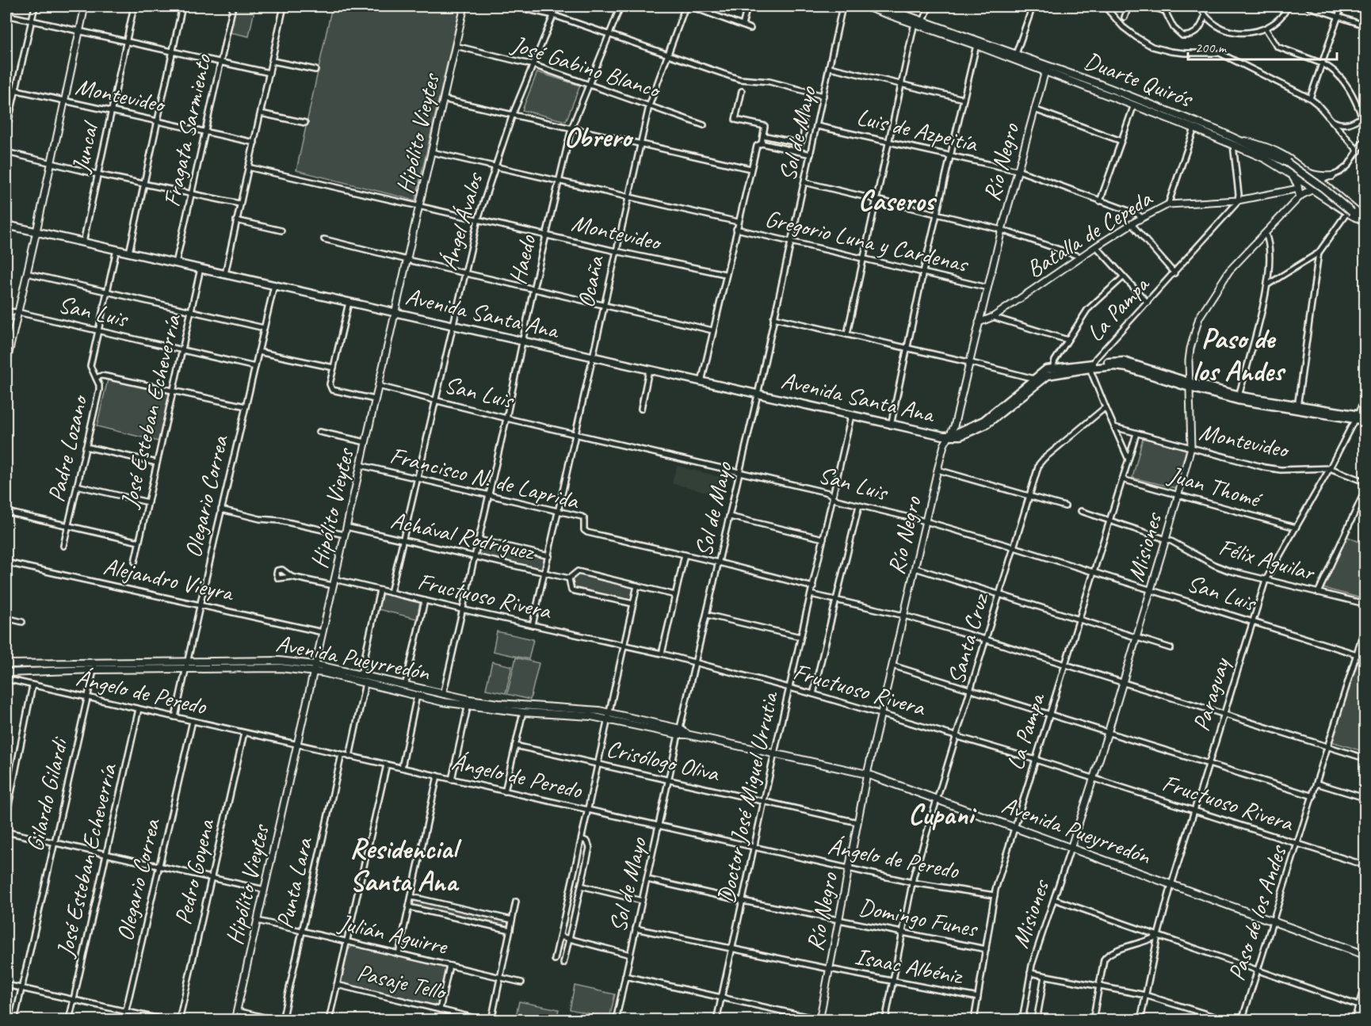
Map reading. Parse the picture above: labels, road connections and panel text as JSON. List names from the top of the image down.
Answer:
{
  "streets": {
    "main road": ["Duarte Quirós", "Avenida Santa Ana", "Avenida Pueyrredón"],
    "street": [
      "José Gabino Blanco",
      "Montevideo",
      "Luis de Azpeitía",
      "Fragata Sarmiento",
      "Hipólito Vieytes",
      "Sol de Mayo",
      "Juncal",
      "Río Negro",
      "Ángel Ávalos",
      "Batalla de Cepeda",
      "Gregorio Luna y Cardenas",
      "Haedo",
      "Ocaña",
      "La Pampa",
      "San Luis",
      "José Esteban Echeverría",
      "Padre Lozano",
      "Francisco N. de Laprida",
      "Juan Thomé",
      "Olegario Correa",
      "Achával Rodríguez",
      "Misiones",
      "Félix Aguilar",
      "Alejandro Vieyra",
      "Fructuoso Rivera",
      "Santa Cruz",
      "Ángelo de Peredo",
      "Paraguay",
      "Crisólogo Oliva",
      "Gilardo Gilardi",
      "Doctor José Miguel Urrutia",
      "Pedro Goyena",
      "Punta Lara",
      "Paso de los Andes",
      "Domingo Funes",
      "Julián Aguirre",
      "Isaac Albéniz",
      "Pasaje Tello"
    ]
  },
  "crossings": [
    ["José Gabino Blanco", "Hipólito Vieytes"],
    ["José Gabino Blanco", "Ángel Ávalos"],
    ["José Gabino Blanco", "Haedo"],
    ["José Gabino Blanco", "Ocaña"],
    ["Duarte Quirós", "Río Negro"],
    ["Montevideo", "Fragata Sarmiento"],
    ["Montevideo", "Hipólito Vieytes"],
    ["Montevideo", "Juncal"],
    ["Montevideo", "Ángel Ávalos"],
    ["Montevideo", "Haedo"],
    ["Montevideo", "Ocaña"],
    ["Montevideo", "La Pampa"],
    ["Montevideo", "Misiones"],
    ["Montevideo", "Paraguay"],
    ["Luis de Azpeitía", "Sol de Mayo"],
    ["Luis de Azpeitía", "Río Negro"],
    ["Luis de Azpeitía", "Batalla de Cepeda"],
    ["Fragata Sarmiento", "Avenida Santa Ana"],
    ["Hipólito Vieytes", "Gregorio Luna y Cardenas"],
    ["Hipólito Vieytes", "San Luis"],
    ["Hipólito Vieytes", "Avenida Santa Ana"],
    ["Hipólito Vieytes", "Francisco N. de Laprida"],
    ["Hipólito Vieytes", "Achával Rodríguez"],
    ["Hipólito Vieytes", "Alejandro Vieyra"],
    ["Hipólito Vieytes", "Fructuoso Rivera"],
    ["Hipólito Vieytes", "Avenida Pueyrredón"],
    ["Hipólito Vieytes", "Ángelo de Peredo"],
    ["Hipólito Vieytes", "Julián Aguirre"],
    ["Sol de Mayo", "Gregorio Luna y Cardenas"],
    ["Sol de Mayo", "San Luis"],
    ["Sol de Mayo", "Avenida Santa Ana"],
    ["Sol de Mayo", "Francisco N. de Laprida"],
    ["Sol de Mayo", "Fructuoso Rivera"],
    ["Sol de Mayo", "Avenida Pueyrredón"],
    ["Sol de Mayo", "Ángelo de Peredo"],
    ["Sol de Mayo", "Crisólogo Oliva"],
    ["Sol de Mayo", "Domingo Funes"],
    ["Sol de Mayo", "Isaac Albéniz"],
    ["Juncal", "Avenida Santa Ana"],
    ["Río Negro", "Batalla de Cepeda"],
    ["Río Negro", "Gregorio Luna y Cardenas"],
    ["Río Negro", "San Luis"],
    ["Río Negro", "Avenida Santa Ana"],
    ["Río Negro", "Fructuoso Rivera"],
    ["Río Negro", "Avenida Pueyrredón"],
    ["Río Negro", "Ángelo de Peredo"],
    ["Río Negro", "Crisólogo Oliva"],
    ["Río Negro", "Domingo Funes"],
    ["Río Negro", "Isaac Albéniz"],
    ["Ángel Ávalos", "Gregorio Luna y Cardenas"],
    ["Ángel Ávalos", "San Luis"],
    ["Ángel Ávalos", "Avenida Santa Ana"],
    ["Ángel Ávalos", "Francisco N. de Laprida"],
    ["Ángel Ávalos", "Achával Rodríguez"],
    ["Ángel Ávalos", "Fructuoso Rivera"],
    ["Batalla de Cepeda", "La Pampa"],
    ["Batalla de Cepeda", "Misiones"],
    ["Gregorio Luna y Cardenas", "Haedo"],
    ["Gregorio Luna y Cardenas", "Ocaña"],
    ["Haedo", "San Luis"],
    ["Haedo", "Avenida Santa Ana"],
    ["Haedo", "Francisco N. de Laprida"],
    ["Haedo", "Achával Rodríguez"],
    ["Haedo", "Fructuoso Rivera"],
    ["Haedo", "Avenida Pueyrredón"],
    ["Ocaña", "San Luis"],
    ["Ocaña", "Avenida Santa Ana"],
    ["Ocaña", "Francisco N. de Laprida"],
    ["Ocaña", "Achával Rodríguez"],
    ["Ocaña", "Fructuoso Rivera"],
    ["La Pampa", "San Luis"],
    ["La Pampa", "Juan Thomé"],
    ["La Pampa", "Félix Aguilar"],
    ["La Pampa", "Fructuoso Rivera"],
    ["La Pampa", "Santa Cruz"],
    ["La Pampa", "Avenida Pueyrredón"],
    ["La Pampa", "Ángelo de Peredo"],
    ["La Pampa", "Domingo Funes"],
    ["La Pampa", "Isaac Albéniz"],
    ["San Luis", "José Esteban Echeverría"],
    ["San Luis", "Padre Lozano"],
    ["San Luis", "Olegario Correa"],
    ["San Luis", "Misiones"],
    ["San Luis", "Santa Cruz"],
    ["San Luis", "Paraguay"],
    ["San Luis", "Doctor José Miguel Urrutia"],
    ["San Luis", "Paso de los Andes"],
    ["Avenida Santa Ana", "José Esteban Echeverría"],
    ["Avenida Santa Ana", "Padre Lozano"],
    ["Avenida Santa Ana", "Olegario Correa"],
    ["Avenida Santa Ana", "Doctor José Miguel Urrutia"],
    ["José Esteban Echeverría", "Ángelo de Peredo"],
    ["Francisco N. de Laprida", "Doctor José Miguel Urrutia"],
    ["Juan Thomé", "Misiones"],
    ["Juan Thomé", "Paraguay"],
    ["Olegario Correa", "Alejandro Vieyra"],
    ["Olegario Correa", "Avenida Pueyrredón"],
    ["Olegario Correa", "Ángelo de Peredo"],
    ["Misiones", "Félix Aguilar"],
    ["Misiones", "Fructuoso Rivera"],
    ["Misiones", "Avenida Pueyrredón"],
    ["Félix Aguilar", "Paraguay"],
    ["Fructuoso Rivera", "Santa Cruz"],
    ["Fructuoso Rivera", "Paraguay"],
    ["Fructuoso Rivera", "Doctor José Miguel Urrutia"],
    ["Fructuoso Rivera", "Paso de los Andes"],
    ["Santa Cruz", "Avenida Pueyrredón"],
    ["Santa Cruz", "Ángelo de Peredo"],
    ["Santa Cruz", "Domingo Funes"],
    ["Santa Cruz", "Isaac Albéniz"],
    ["Avenida Pueyrredón", "Paraguay"],
    ["Avenida Pueyrredón", "Gilardo Gilardi"],
    ["Avenida Pueyrredón", "Doctor José Miguel Urrutia"],
    ["Avenida Pueyrredón", "Paso de los Andes"],
    ["Ángelo de Peredo", "Gilardo Gilardi"],
    ["Ángelo de Peredo", "Doctor José Miguel Urrutia"],
    ["Ángelo de Peredo", "Pedro Goyena"],
    ["Ángelo de Peredo", "Punta Lara"],
    ["Crisólogo Oliva", "Doctor José Miguel Urrutia"],
    ["Doctor José Miguel Urrutia", "Domingo Funes"],
    ["Doctor José Miguel Urrutia", "Isaac Albéniz"],
    ["Punta Lara", "Julián Aguirre"]
  ],
  "districts": [
    "Obrero",
    "Caseros",
    "Paso de los Andes",
    "Cupani",
    "Residencial Santa Ana"
  ],
  "scale_bar": "200 m"
}
